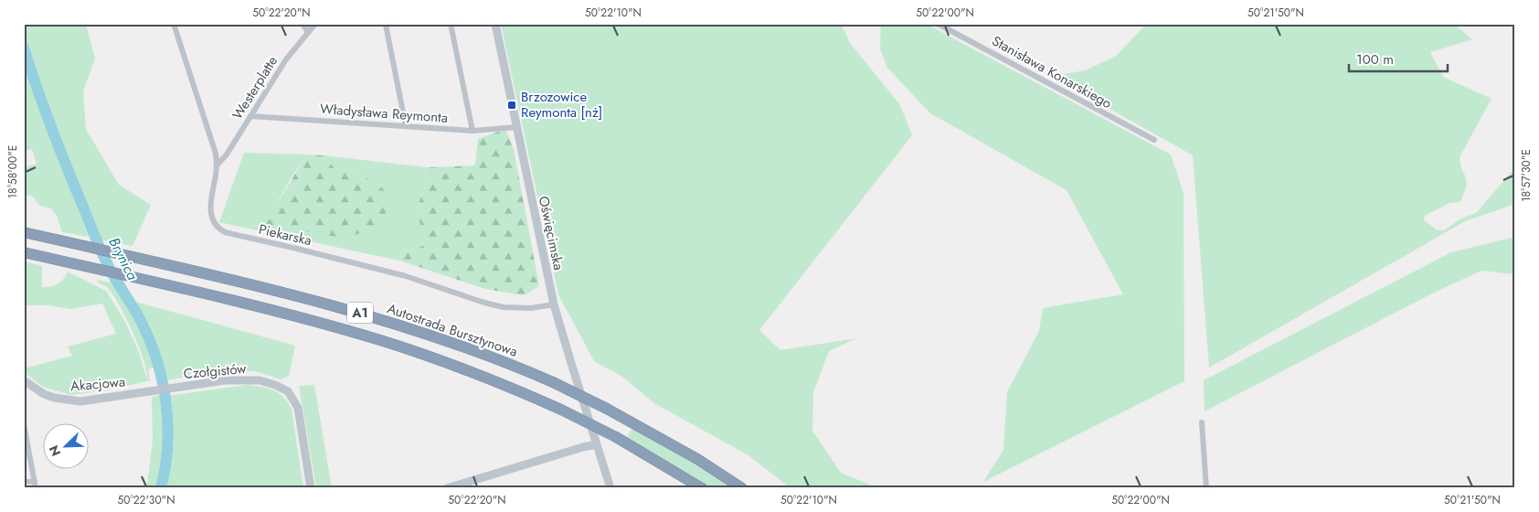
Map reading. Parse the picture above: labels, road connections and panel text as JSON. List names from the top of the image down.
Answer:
{
  "streets": {
    "highway": ["A1", "Autostrada Bursztynowa"],
    "street": [
      "Stanisława Konarskiego",
      "Westerplatte",
      "Władysława Reymonta",
      "Oświęcimska",
      "Piekarska",
      "Czołgistów",
      "Akacjowa"
    ]
  },
  "crossings": [
    ["Westerplatte", "Władysława Reymonta"],
    ["Westerplatte", "Piekarska"],
    ["Władysława Reymonta", "Oświęcimska"],
    ["Oświęcimska", "Piekarska"],
    ["Czołgistów", "Akacjowa"]
  ],
  "water": ["Brynica"],
  "places": {
    "transit": ["Brzozowice Reymonta [nż]"]
  },
  "scale_bar": "100 m",
  "north": "bottom left",
  "coordinates": [
    "50°22'20\"N",
    "50°22'10\"N",
    "50°22'00\"N",
    "50°21'50\"N",
    "18°58'00\"E",
    "18°57'30\"E",
    "50°22'30\"N"
  ]
}
